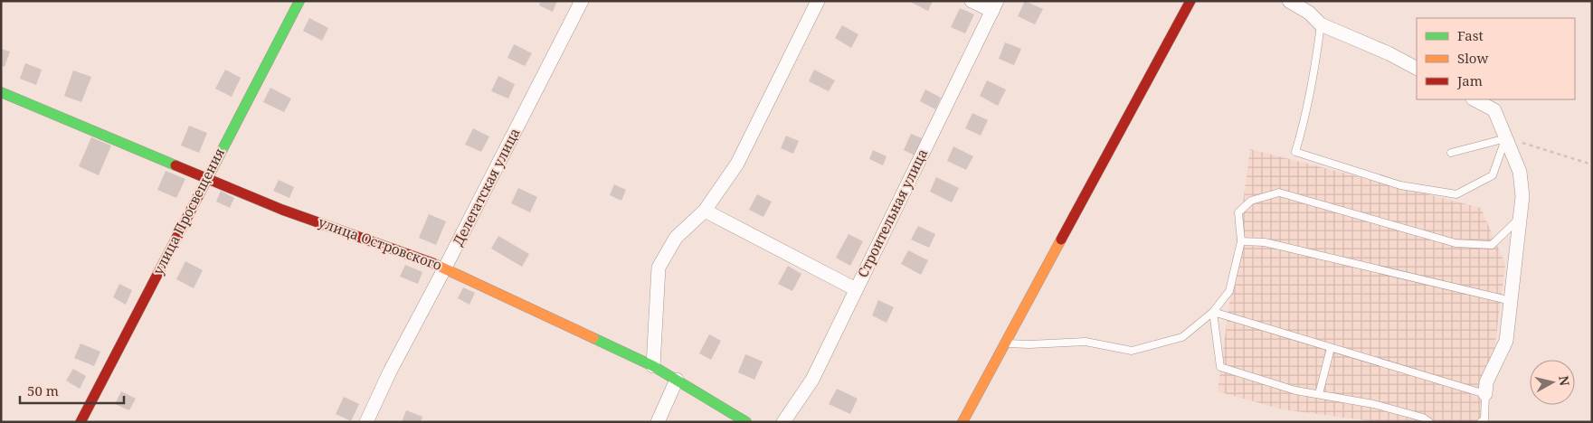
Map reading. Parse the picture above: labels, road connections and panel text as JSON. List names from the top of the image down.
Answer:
{
  "streets": {
    "street": [
      "Делегатская улица",
      "улица Просвещения",
      "Строительная улица",
      "улица Островского"
    ]
  },
  "crossings": [
    ["Делегатская улица", "улица Островского"],
    ["улица Просвещения", "улица Островского"]
  ],
  "legend": ["Fast", "Slow", "Jam"],
  "scale_bar": "50 m",
  "north": "right"
}
